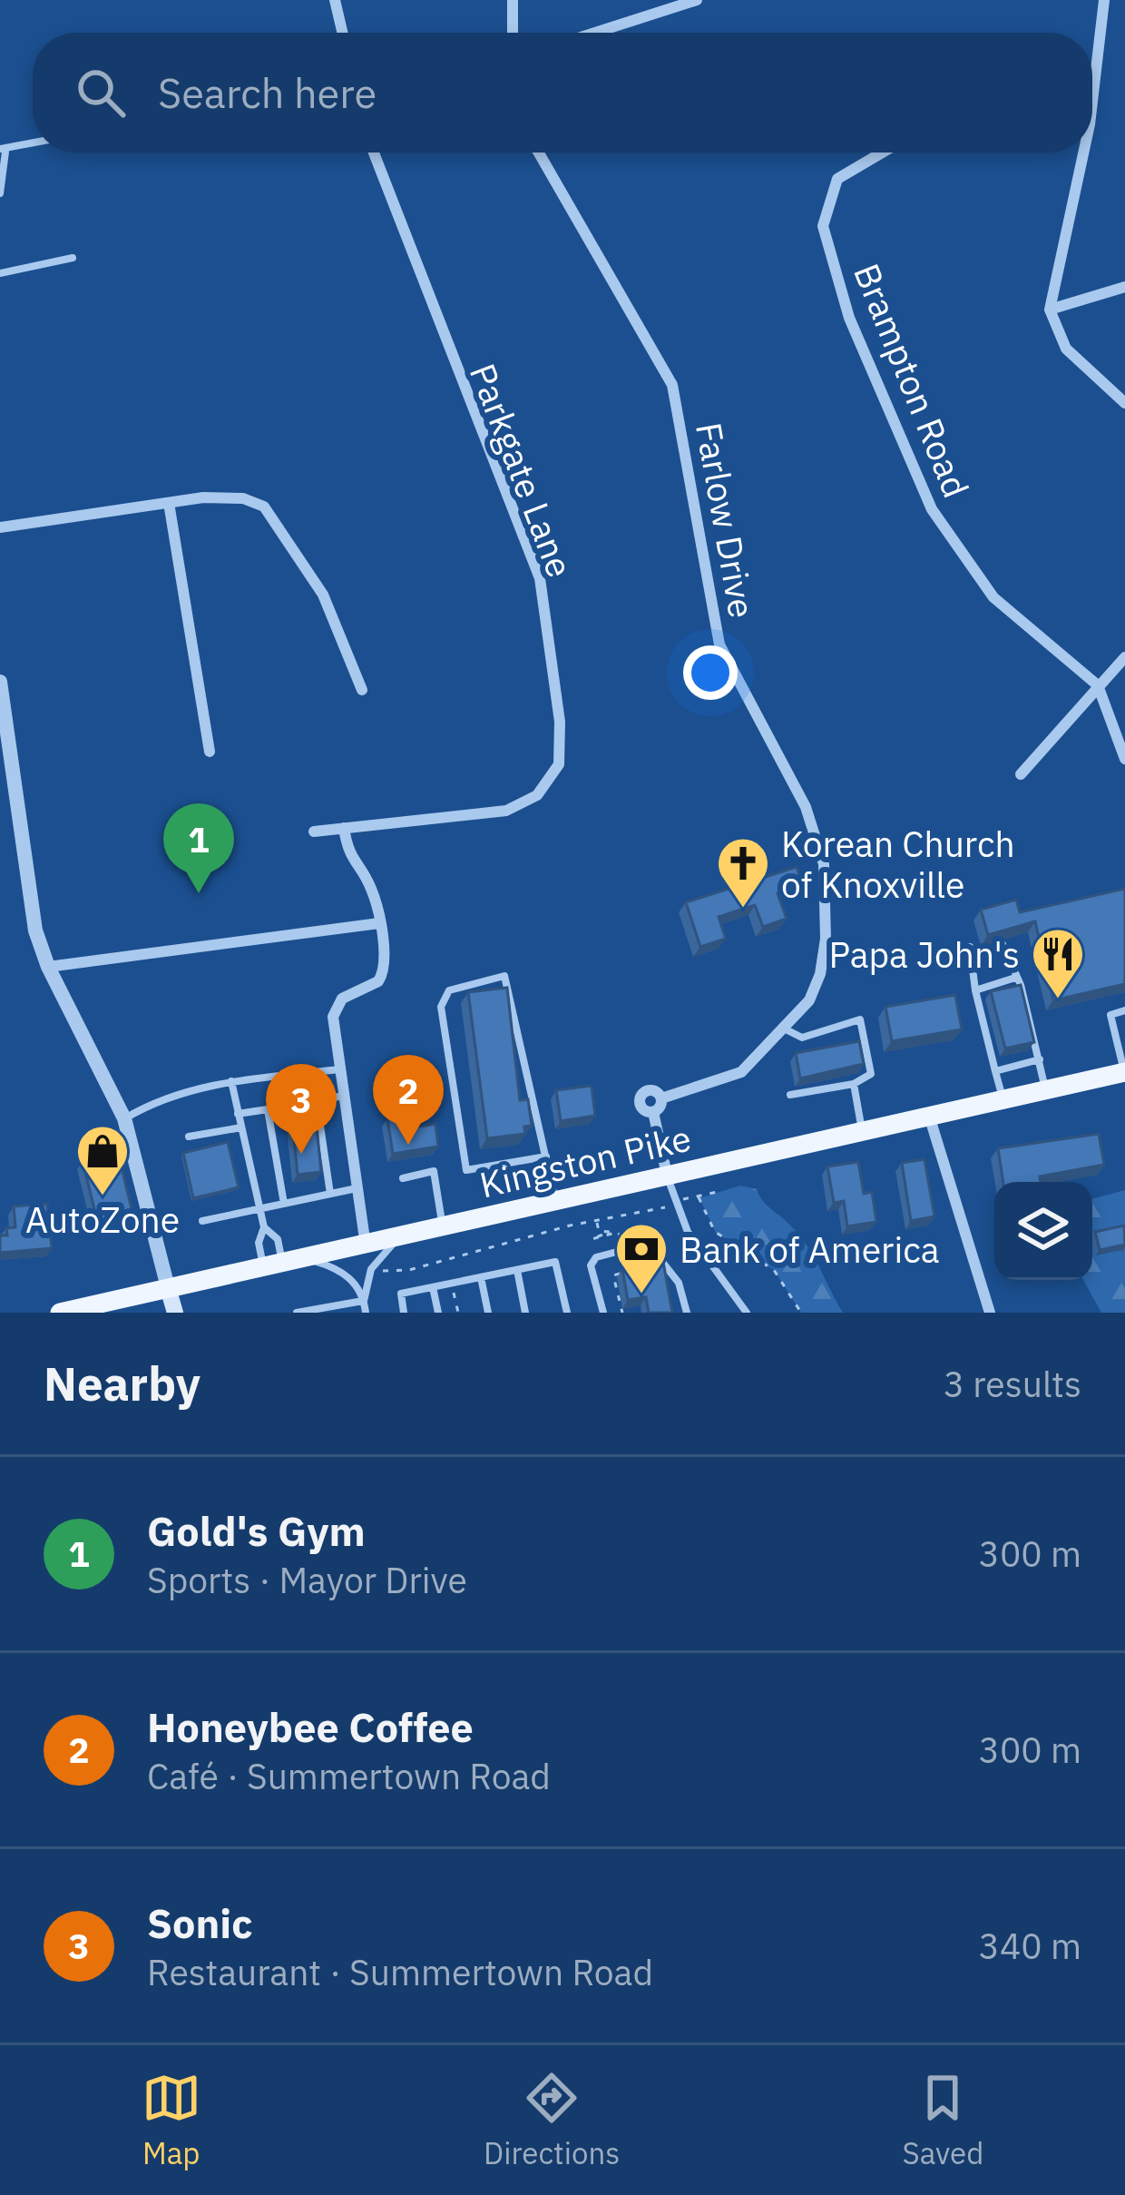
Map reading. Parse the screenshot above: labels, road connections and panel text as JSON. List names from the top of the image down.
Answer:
{
  "streets": {
    "main road": ["Kingston Pike"],
    "street": ["Brampton Road", "Parkgate Lane", "Farlow Drive"]
  },
  "places": {
    "church": ["Korean Church of Knoxville"],
    "restaurant": ["Papa John's"],
    "shop": ["AutoZone"],
    "bank": ["Bank of America"]
  },
  "page": {
    "search": "Search here",
    "pins": ["1", "2", "3"],
    "heading": ["Nearby", "3 results"],
    "list": [
      {
        "mark": "1",
        "name": "Gold's Gym",
        "note": "Sports · Mayor Drive",
        "value": "300 m"
      },
      {
        "mark": "2",
        "name": "Honeybee Coffee",
        "note": "Café · Summertown Road",
        "value": "300 m"
      },
      {
        "mark": "3",
        "name": "Sonic",
        "note": "Restaurant · Summertown Road",
        "value": "340 m"
      }
    ],
    "nav": ["Map", "Directions", "Saved"]
  }
}
